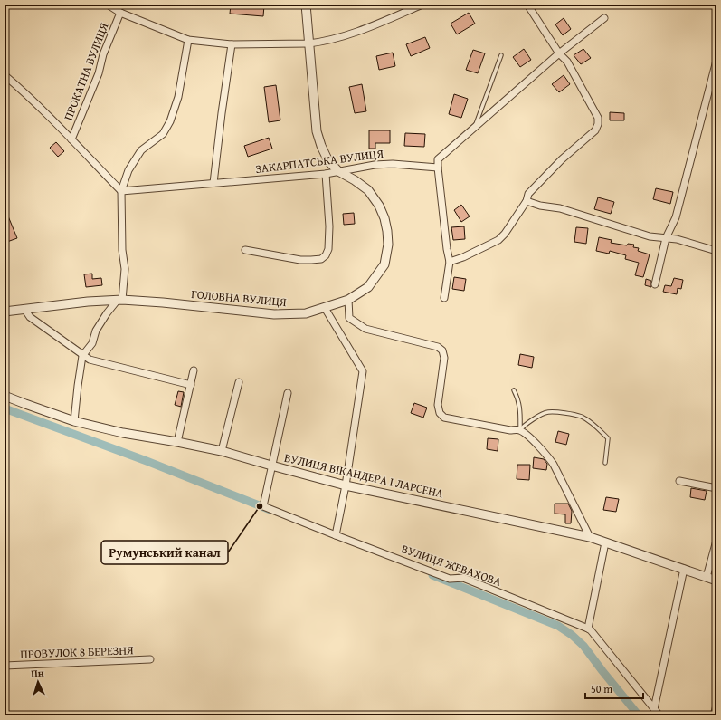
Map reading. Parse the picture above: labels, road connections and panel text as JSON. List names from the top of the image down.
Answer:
{
  "streets": {
    "street": [
      "ПРОКАТНА ВУЛИЦЯ",
      "ЗАКАРПАТСЬКА ВУЛИЦЯ",
      "ГОЛОВНА ВУЛИЦЯ",
      "ВУЛИЦЯ ВІКАНДЕРА І ЛАРСЕНА",
      "ВУЛИЦЯ ЖЕВАХОВА",
      "ПРОВУЛОК 8 БЕРЕЗНЯ"
    ]
  },
  "crossings": [
    ["ЗАКАРПАТСЬКА ВУЛИЦЯ", "ГОЛОВНА ВУЛИЦЯ"],
    ["ВУЛИЦЯ ВІКАНДЕРА І ЛАРСЕНА", "ВУЛИЦЯ ЖЕВАХОВА"]
  ],
  "places": ["Румунський канал"],
  "scale_bar": "50 m",
  "north": "top"
}
